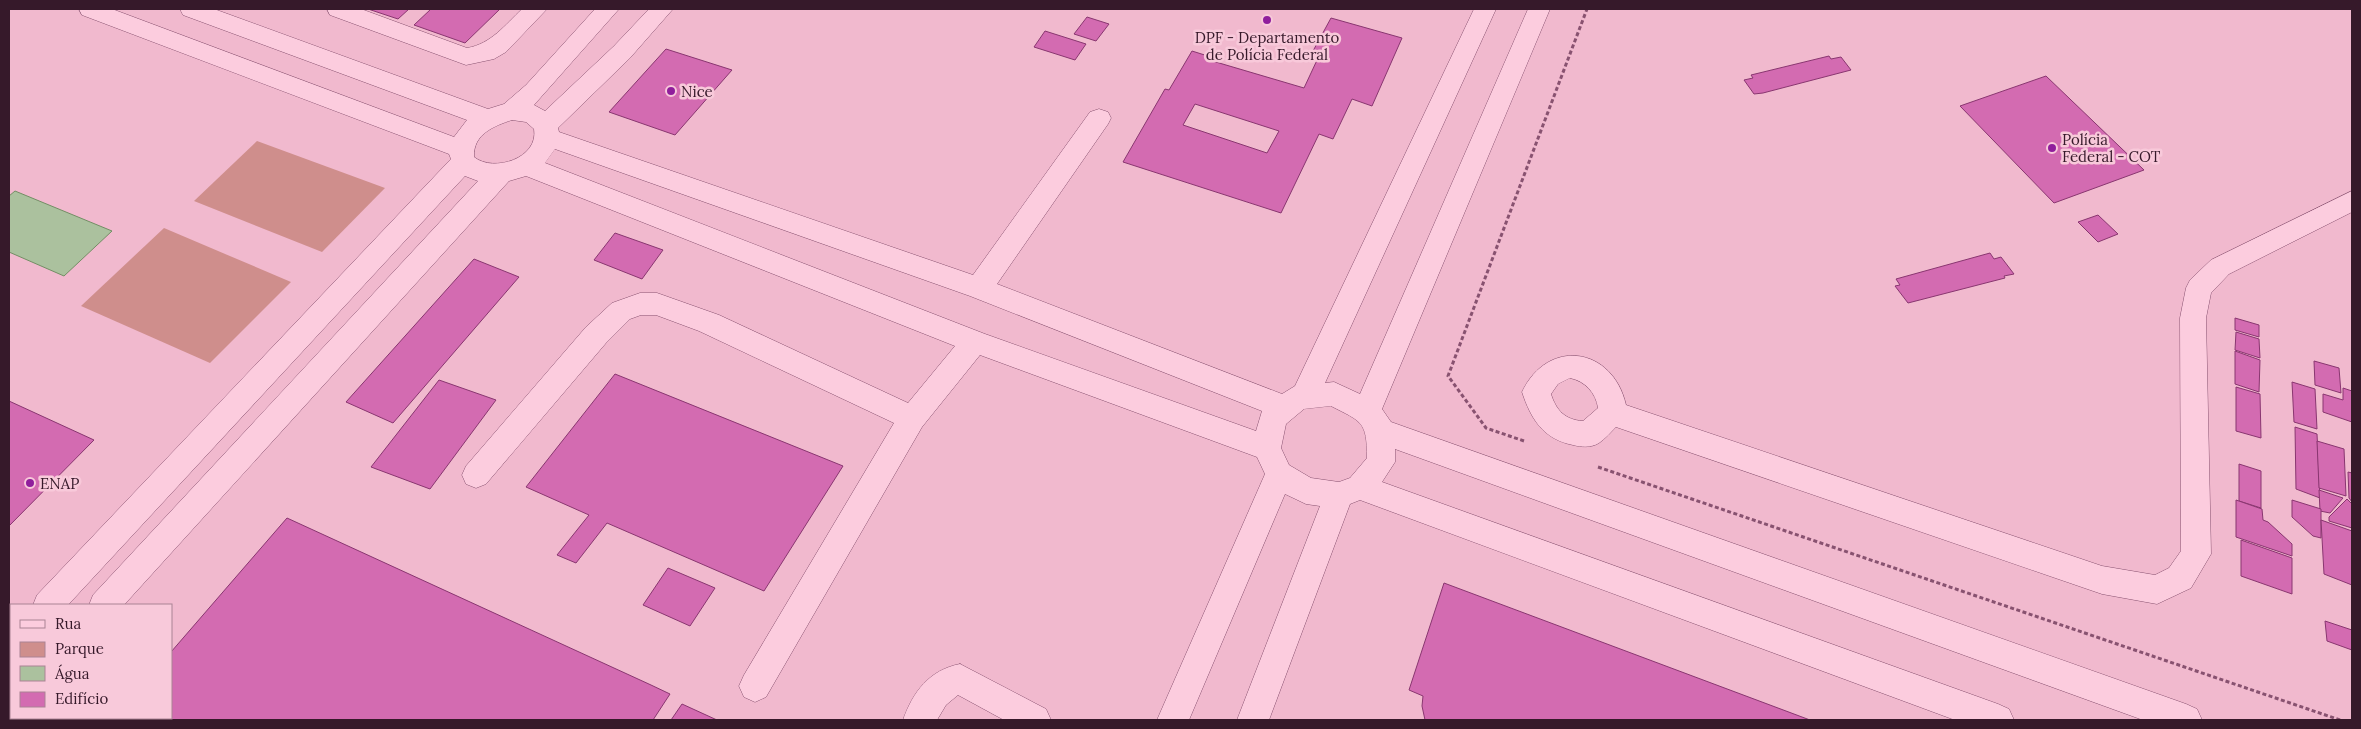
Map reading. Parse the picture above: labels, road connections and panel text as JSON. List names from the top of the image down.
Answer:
{
  "places": [
    "DPF - Departamento de Polícia Federal",
    "Nice",
    "Polícia Federal - COT",
    "ENAP"
  ],
  "legend": [
    "Rua",
    "Parque",
    "Água",
    "Edifício"
  ]
}
